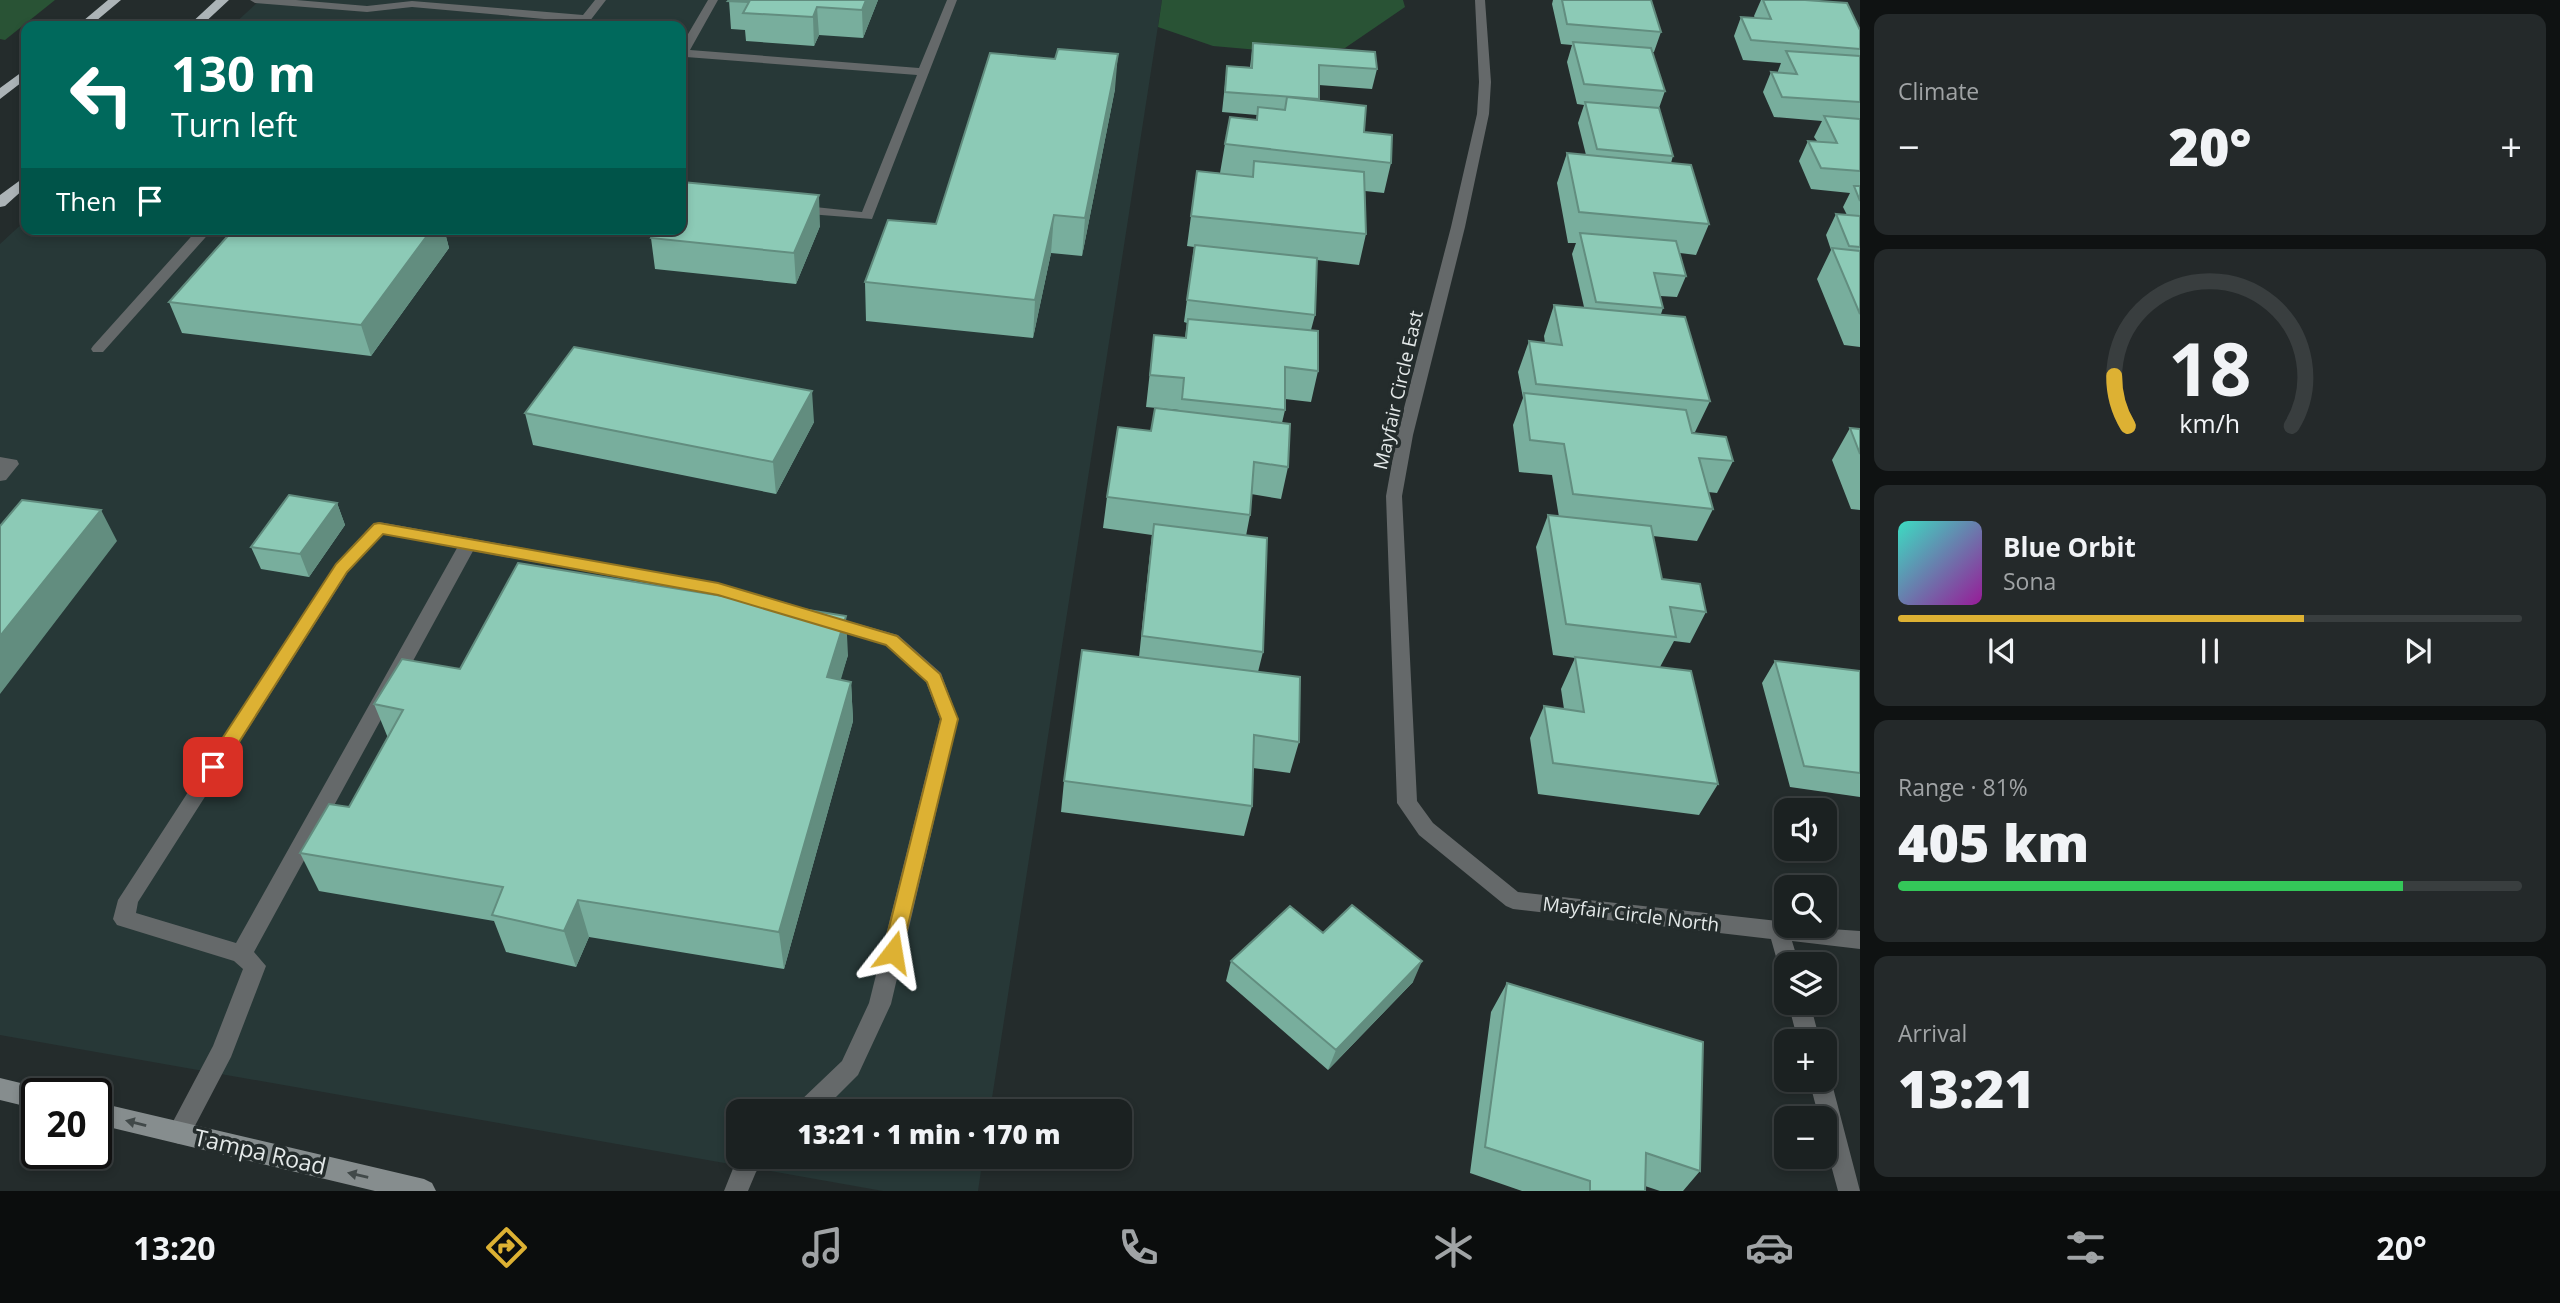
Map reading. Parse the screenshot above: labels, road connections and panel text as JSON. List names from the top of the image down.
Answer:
{
  "streets": {
    "main road": ["Tampa Road"],
    "street": ["Mayfair Circle East", "Mayfair Circle North"]
  },
  "crossings": [
    ["Mayfair Circle East", "Mayfair Circle North"]
  ],
  "one_way": ["Tampa Road"],
  "page": {
    "tile": [
      "Climate",
      ["Range · 81%", "405 km"],
      ["Arrival", "13:21"]
    ],
    "turn": ["130 m", "Turn left"],
    "heat": ["−", "20°", "+"],
    "then": "Then",
    "song": ["Blue Orbit", "Sona"],
    "map_buttons": ["+", "−"],
    "limit": "20",
    "trip": "13:21 · 1 min · 170 m",
    "tabs": ["13:20", "20°"],
    "gauge": ["18", "km/h"]
  }
}
